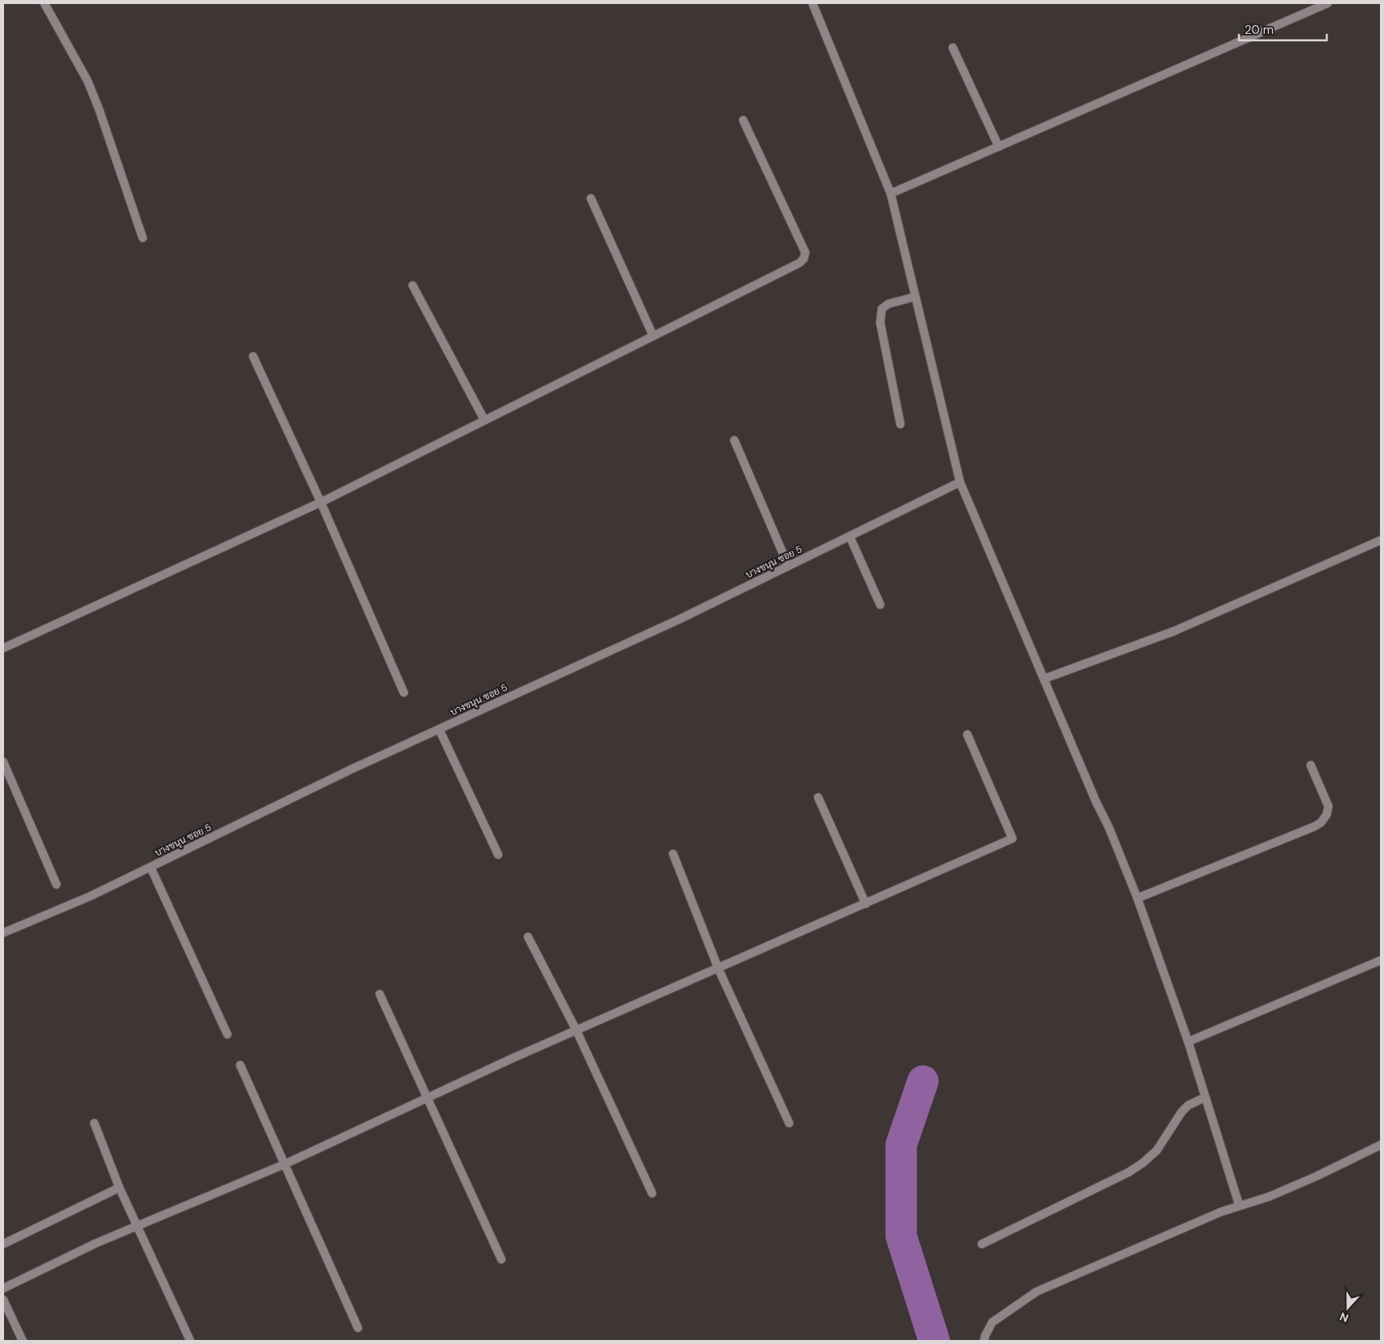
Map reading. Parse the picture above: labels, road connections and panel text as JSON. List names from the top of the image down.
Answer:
{
  "streets": {
    "street": ["บางขนุน ซอย 5"]
  },
  "scale_bar": "20 m",
  "north": "bottom"
}
